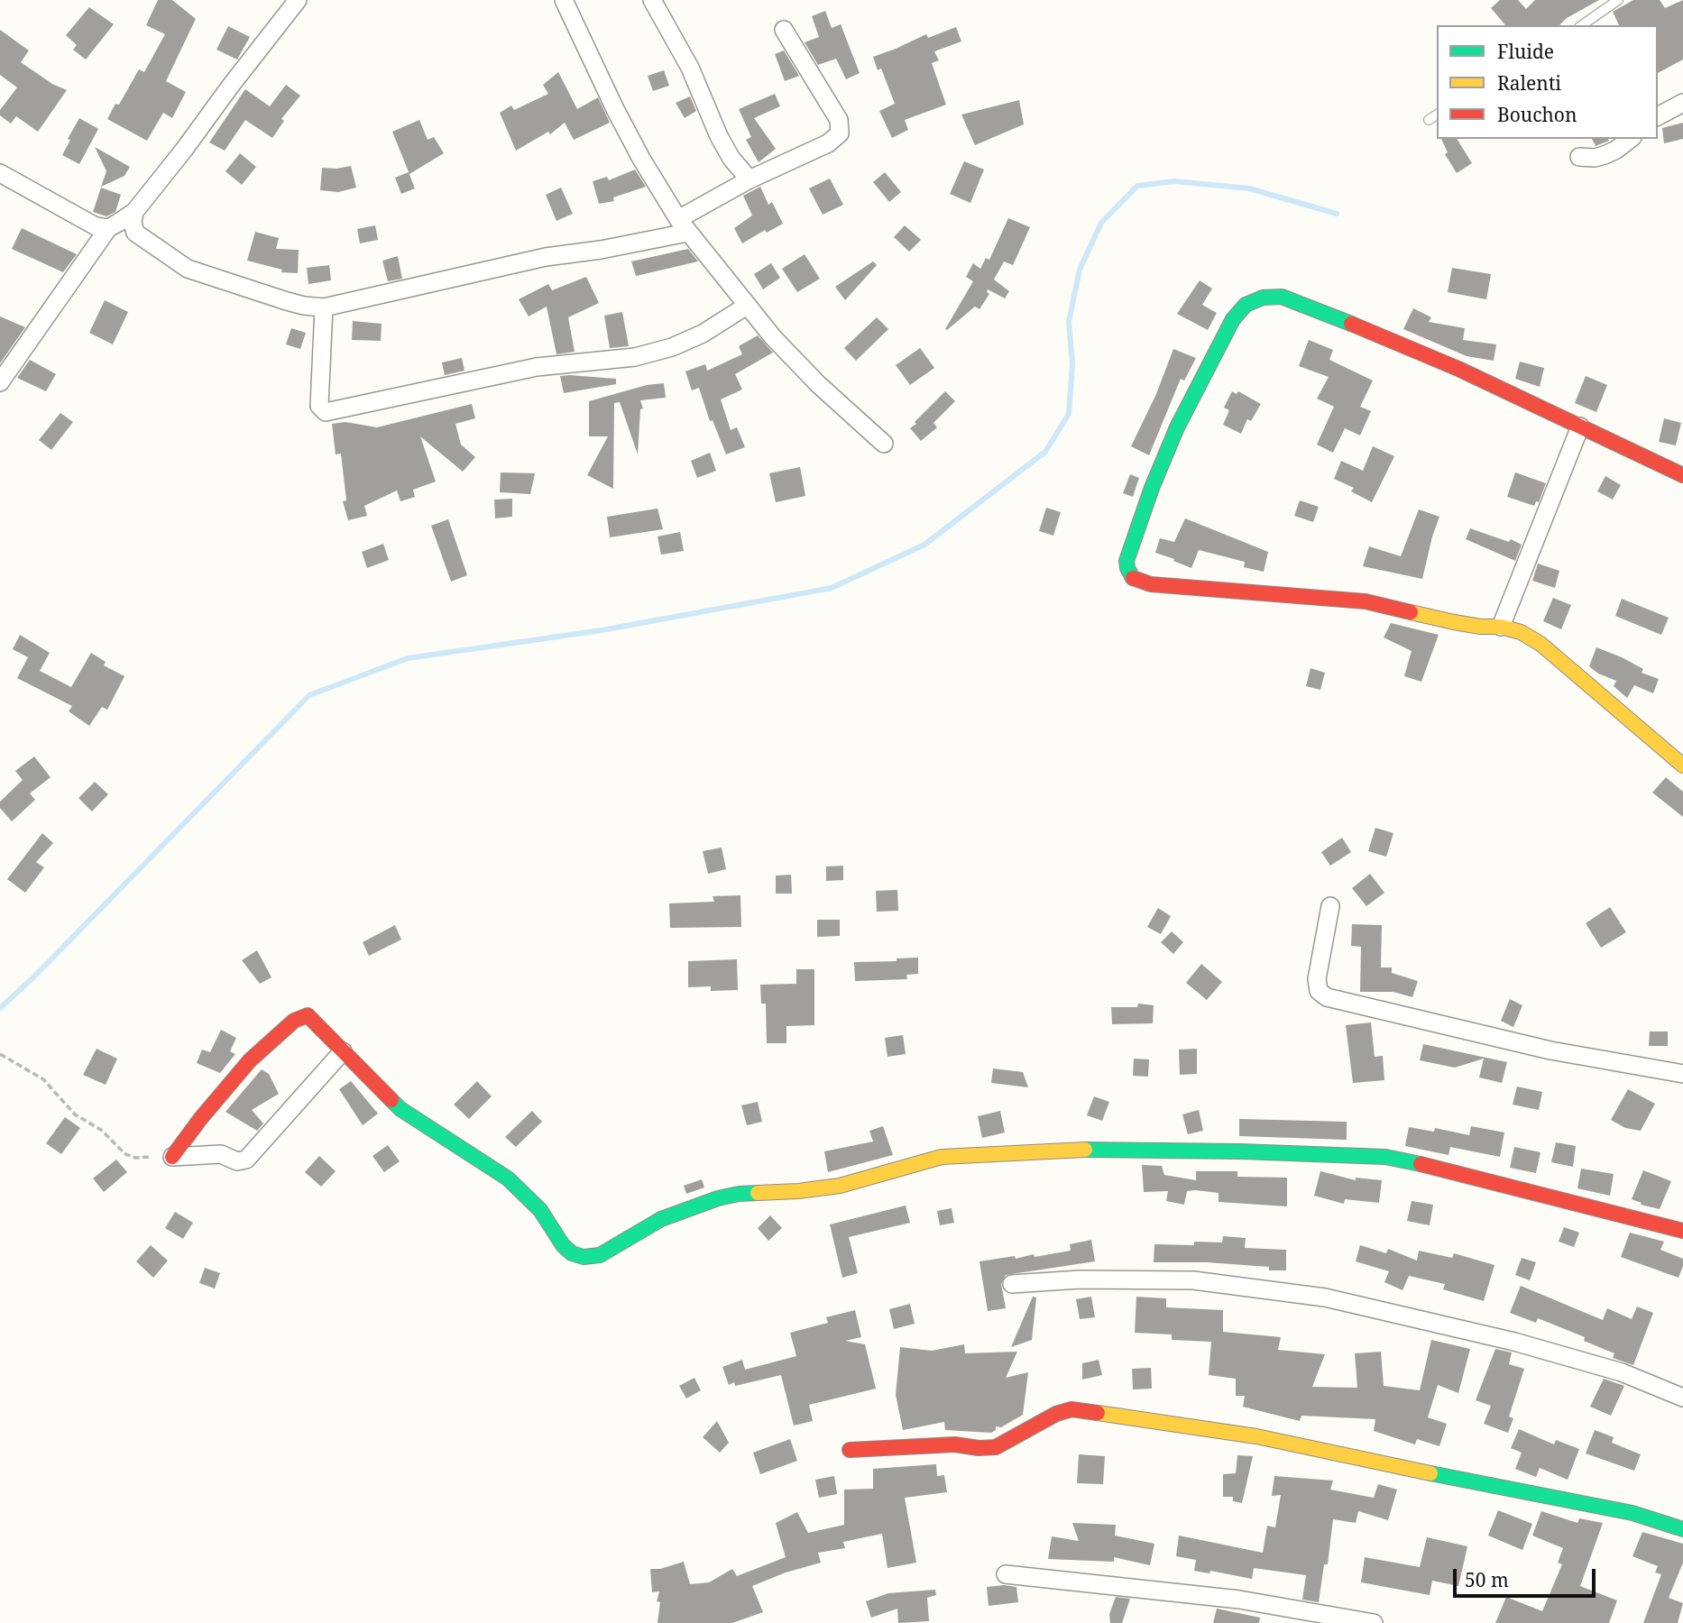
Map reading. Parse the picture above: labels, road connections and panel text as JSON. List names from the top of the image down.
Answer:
{
  "legend": ["Fluide", "Ralenti", "Bouchon"],
  "scale_bar": "50 m"
}
